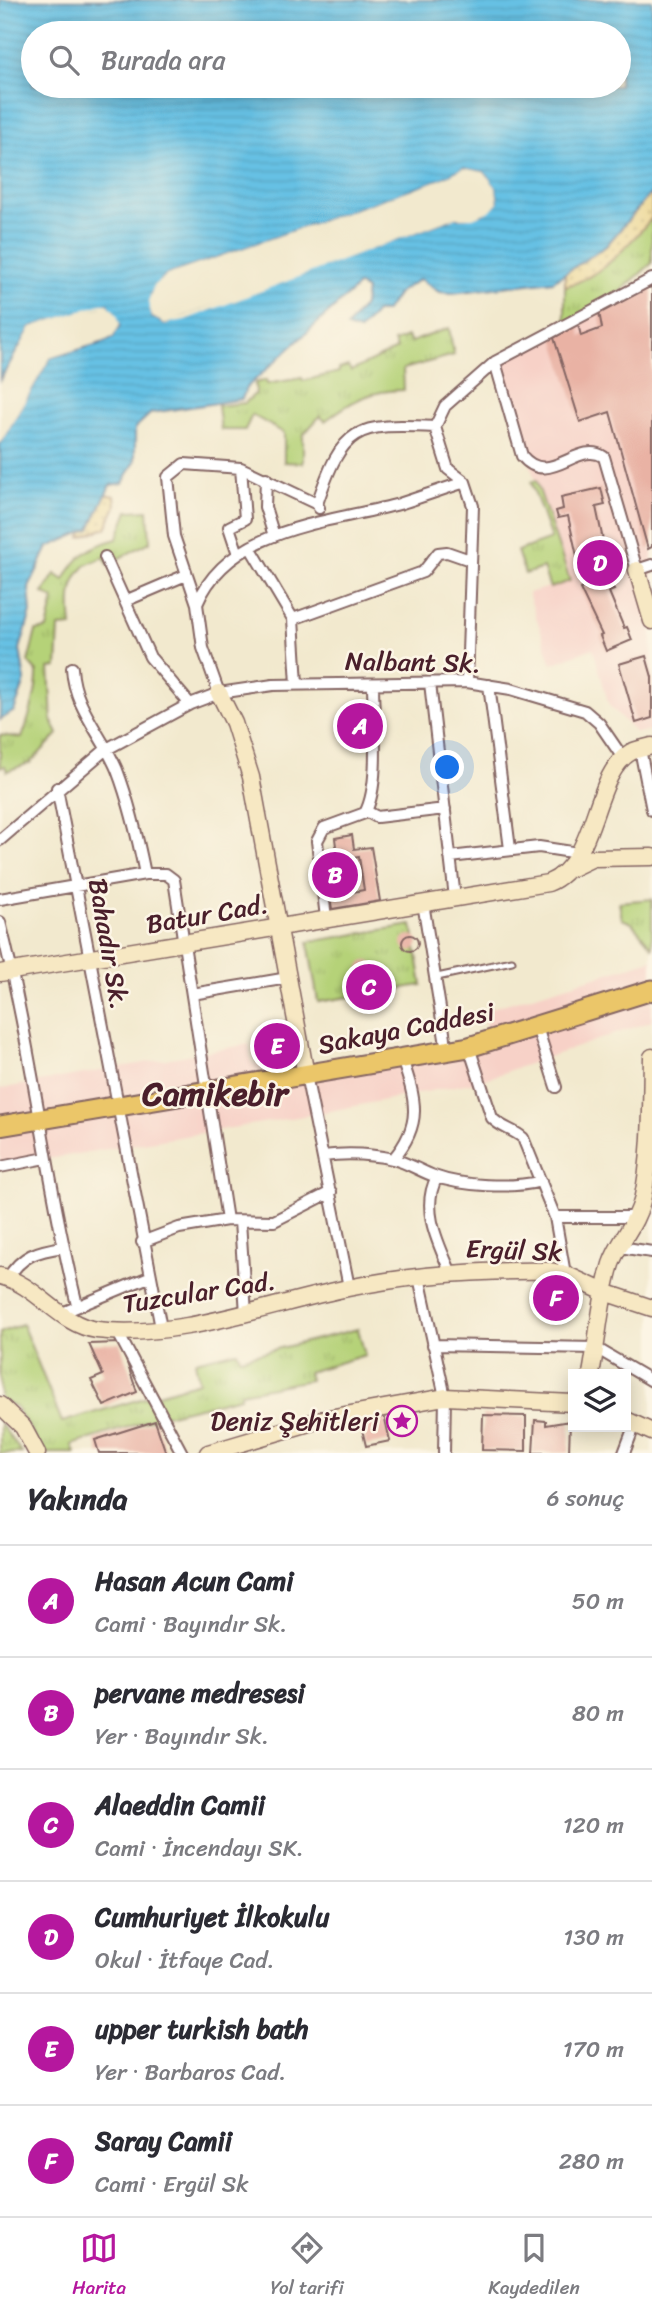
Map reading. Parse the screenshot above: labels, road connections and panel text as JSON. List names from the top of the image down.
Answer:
{
  "streets": {
    "highway": ["Sakaya Caddesi"],
    "street": [
      "Nalbant Sk.",
      "Batur Cad.",
      "Bahadır Sk.",
      "Ergül Sk",
      "Tuzcular Cad."
    ]
  },
  "crossings": [
    ["Nalbant Sk.", "Bahadır Sk."],
    ["Batur Cad.", "Bahadır Sk."],
    ["Bahadır Sk.", "Sakaya Caddesi"],
    ["Bahadır Sk.", "Tuzcular Cad."],
    ["Ergül Sk", "Tuzcular Cad."]
  ],
  "districts": ["Camikebir"],
  "places": {
    "place": ["Deniz Şehitleri"]
  },
  "page": {
    "search": "Burada ara",
    "pins": [
      "D",
      "A",
      "B",
      "C",
      "E",
      "F"
    ],
    "heading": ["Yakında", "6 sonuç"],
    "list": [
      {
        "mark": "A",
        "name": "Hasan Acun Cami",
        "note": "Cami · Bayındır Sk.",
        "value": "50 m"
      },
      {
        "mark": "B",
        "name": "pervane medresesi",
        "note": "Yer · Bayındır Sk.",
        "value": "80 m"
      },
      {
        "mark": "C",
        "name": "Alaeddin Camii",
        "note": "Cami · İncendayı SK.",
        "value": "120 m"
      },
      {
        "mark": "D",
        "name": "Cumhuriyet İlkokulu",
        "note": "Okul · İtfaye Cad.",
        "value": "130 m"
      },
      {
        "mark": "E",
        "name": "upper turkish bath",
        "note": "Yer · Barbaros Cad.",
        "value": "170 m"
      },
      {
        "mark": "F",
        "name": "Saray Camii",
        "note": "Cami · Ergül Sk",
        "value": "280 m"
      }
    ],
    "nav": ["Harita", "Yol tarifi", "Kaydedilen"]
  }
}
